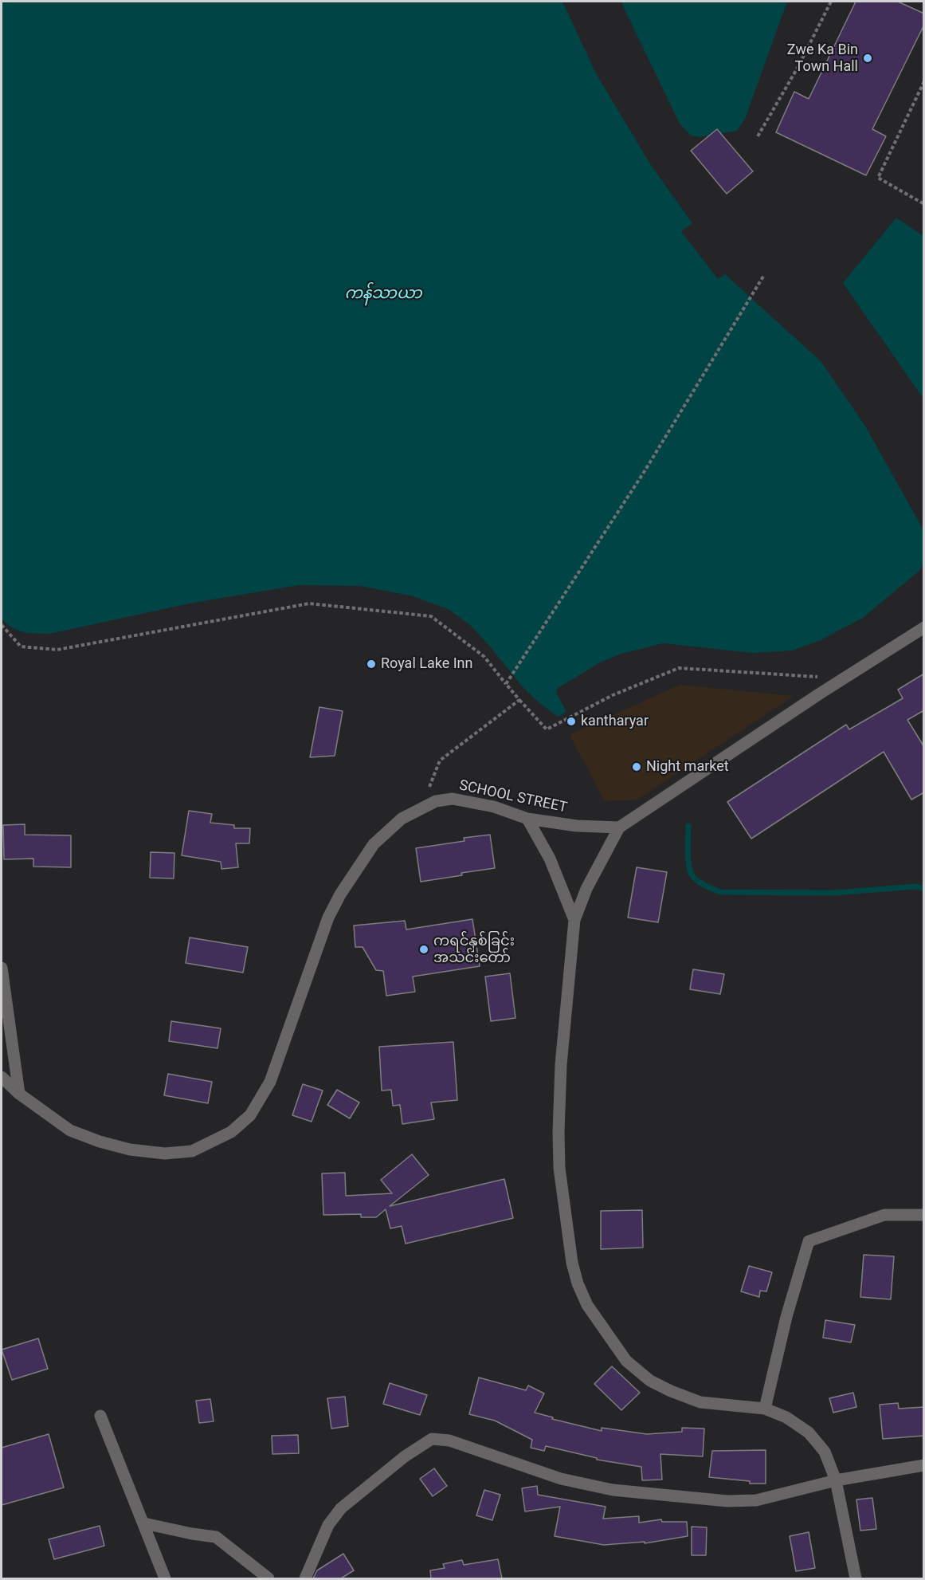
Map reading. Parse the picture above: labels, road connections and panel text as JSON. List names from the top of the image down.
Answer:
{
  "streets": {
    "street": ["SCHOOL STREET"]
  },
  "water": ["ကန်သာယာ"],
  "places": [
    "Zwe Ka Bin Town Hall",
    "Royal Lake Inn",
    "kantharyar",
    "Night market",
    "ကရင်နှစ်ခြင်း အသင်းတော်"
  ]
}
